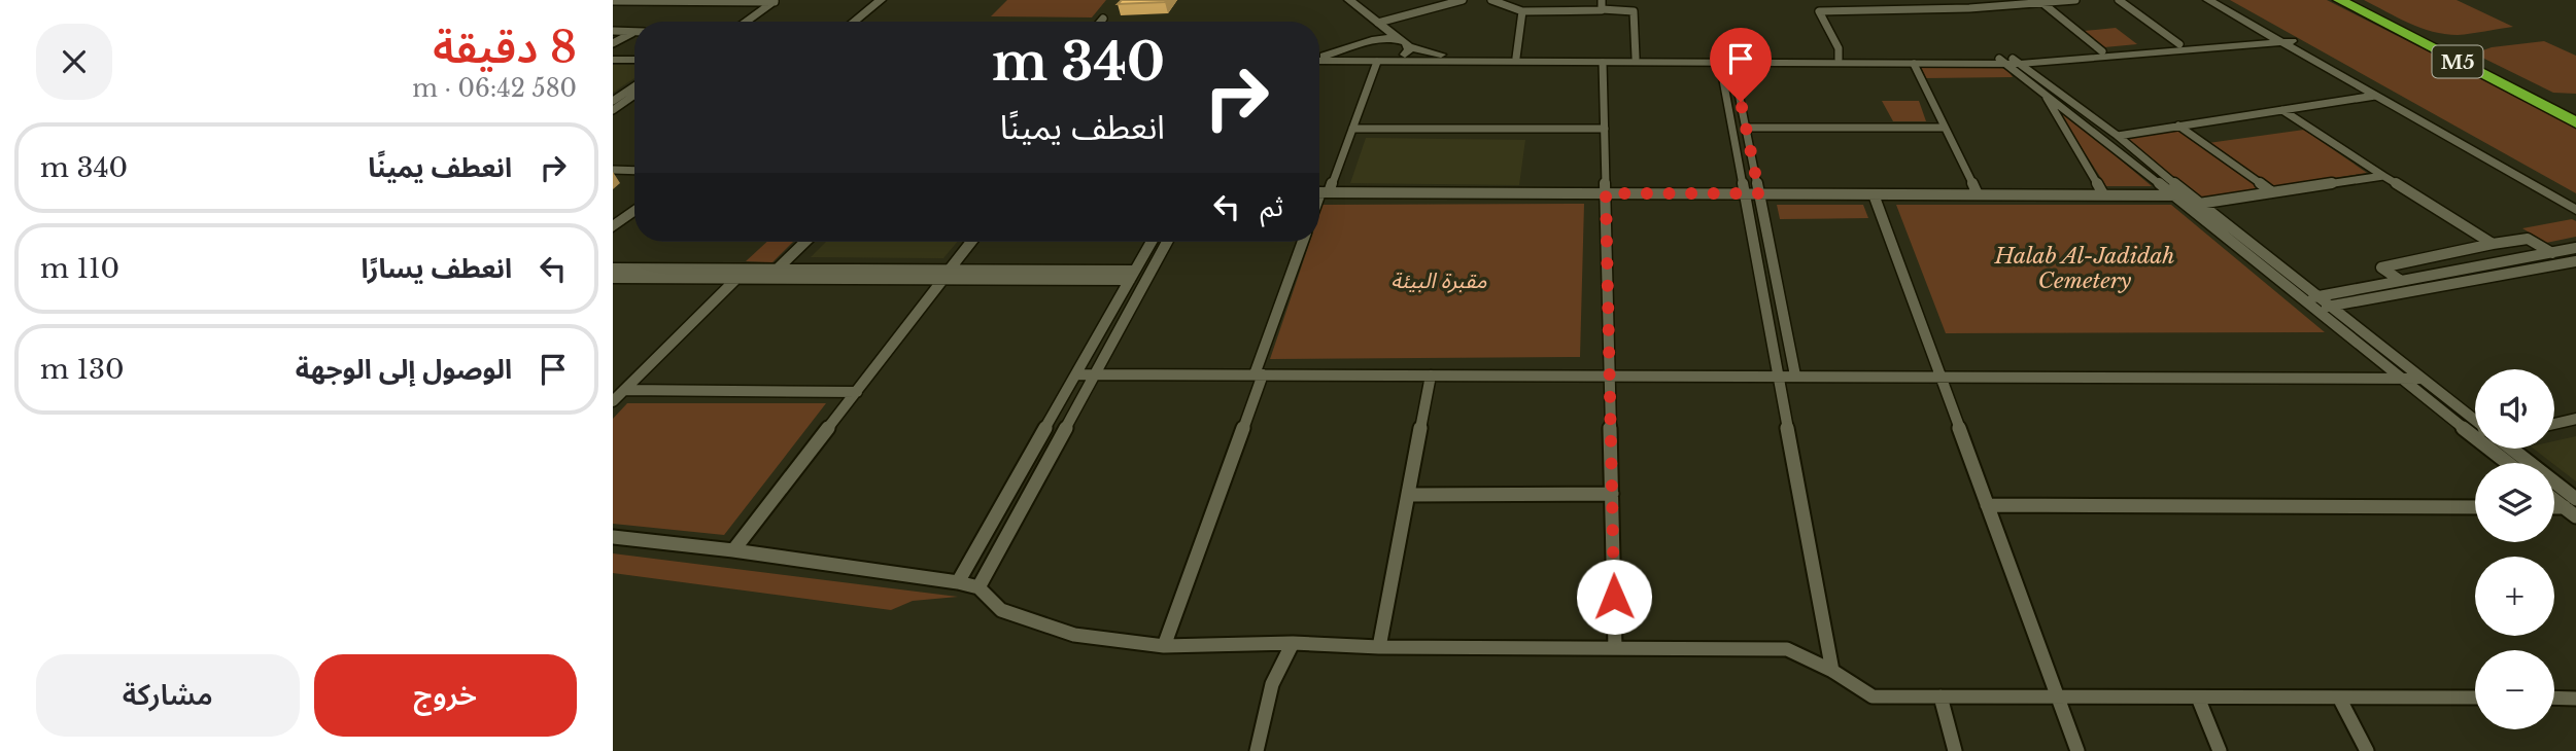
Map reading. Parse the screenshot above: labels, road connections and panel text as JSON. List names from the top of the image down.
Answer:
{
  "streets": {
    "highway": ["M5"]
  },
  "parks": ["Halab Al-Jadidah Cemetery", "مقبرة البيئة"],
  "page": {
    "heading": ["8 دقيقة", "580 m · 06:42"],
    "turn": ["340 m", "انعطف يمينًا"],
    "list": [
      {
        "name": "انعطف يمينًا",
        "value": "340 m"
      },
      {
        "name": "انعطف يسارًا",
        "value": "110 m"
      },
      {
        "name": "الوصول إلى الوجهة",
        "value": "130 m"
      }
    ],
    "then": "ثم",
    "map_buttons": ["+", "−"],
    "buttons": ["خروج", "مشاركة"]
  }
}
